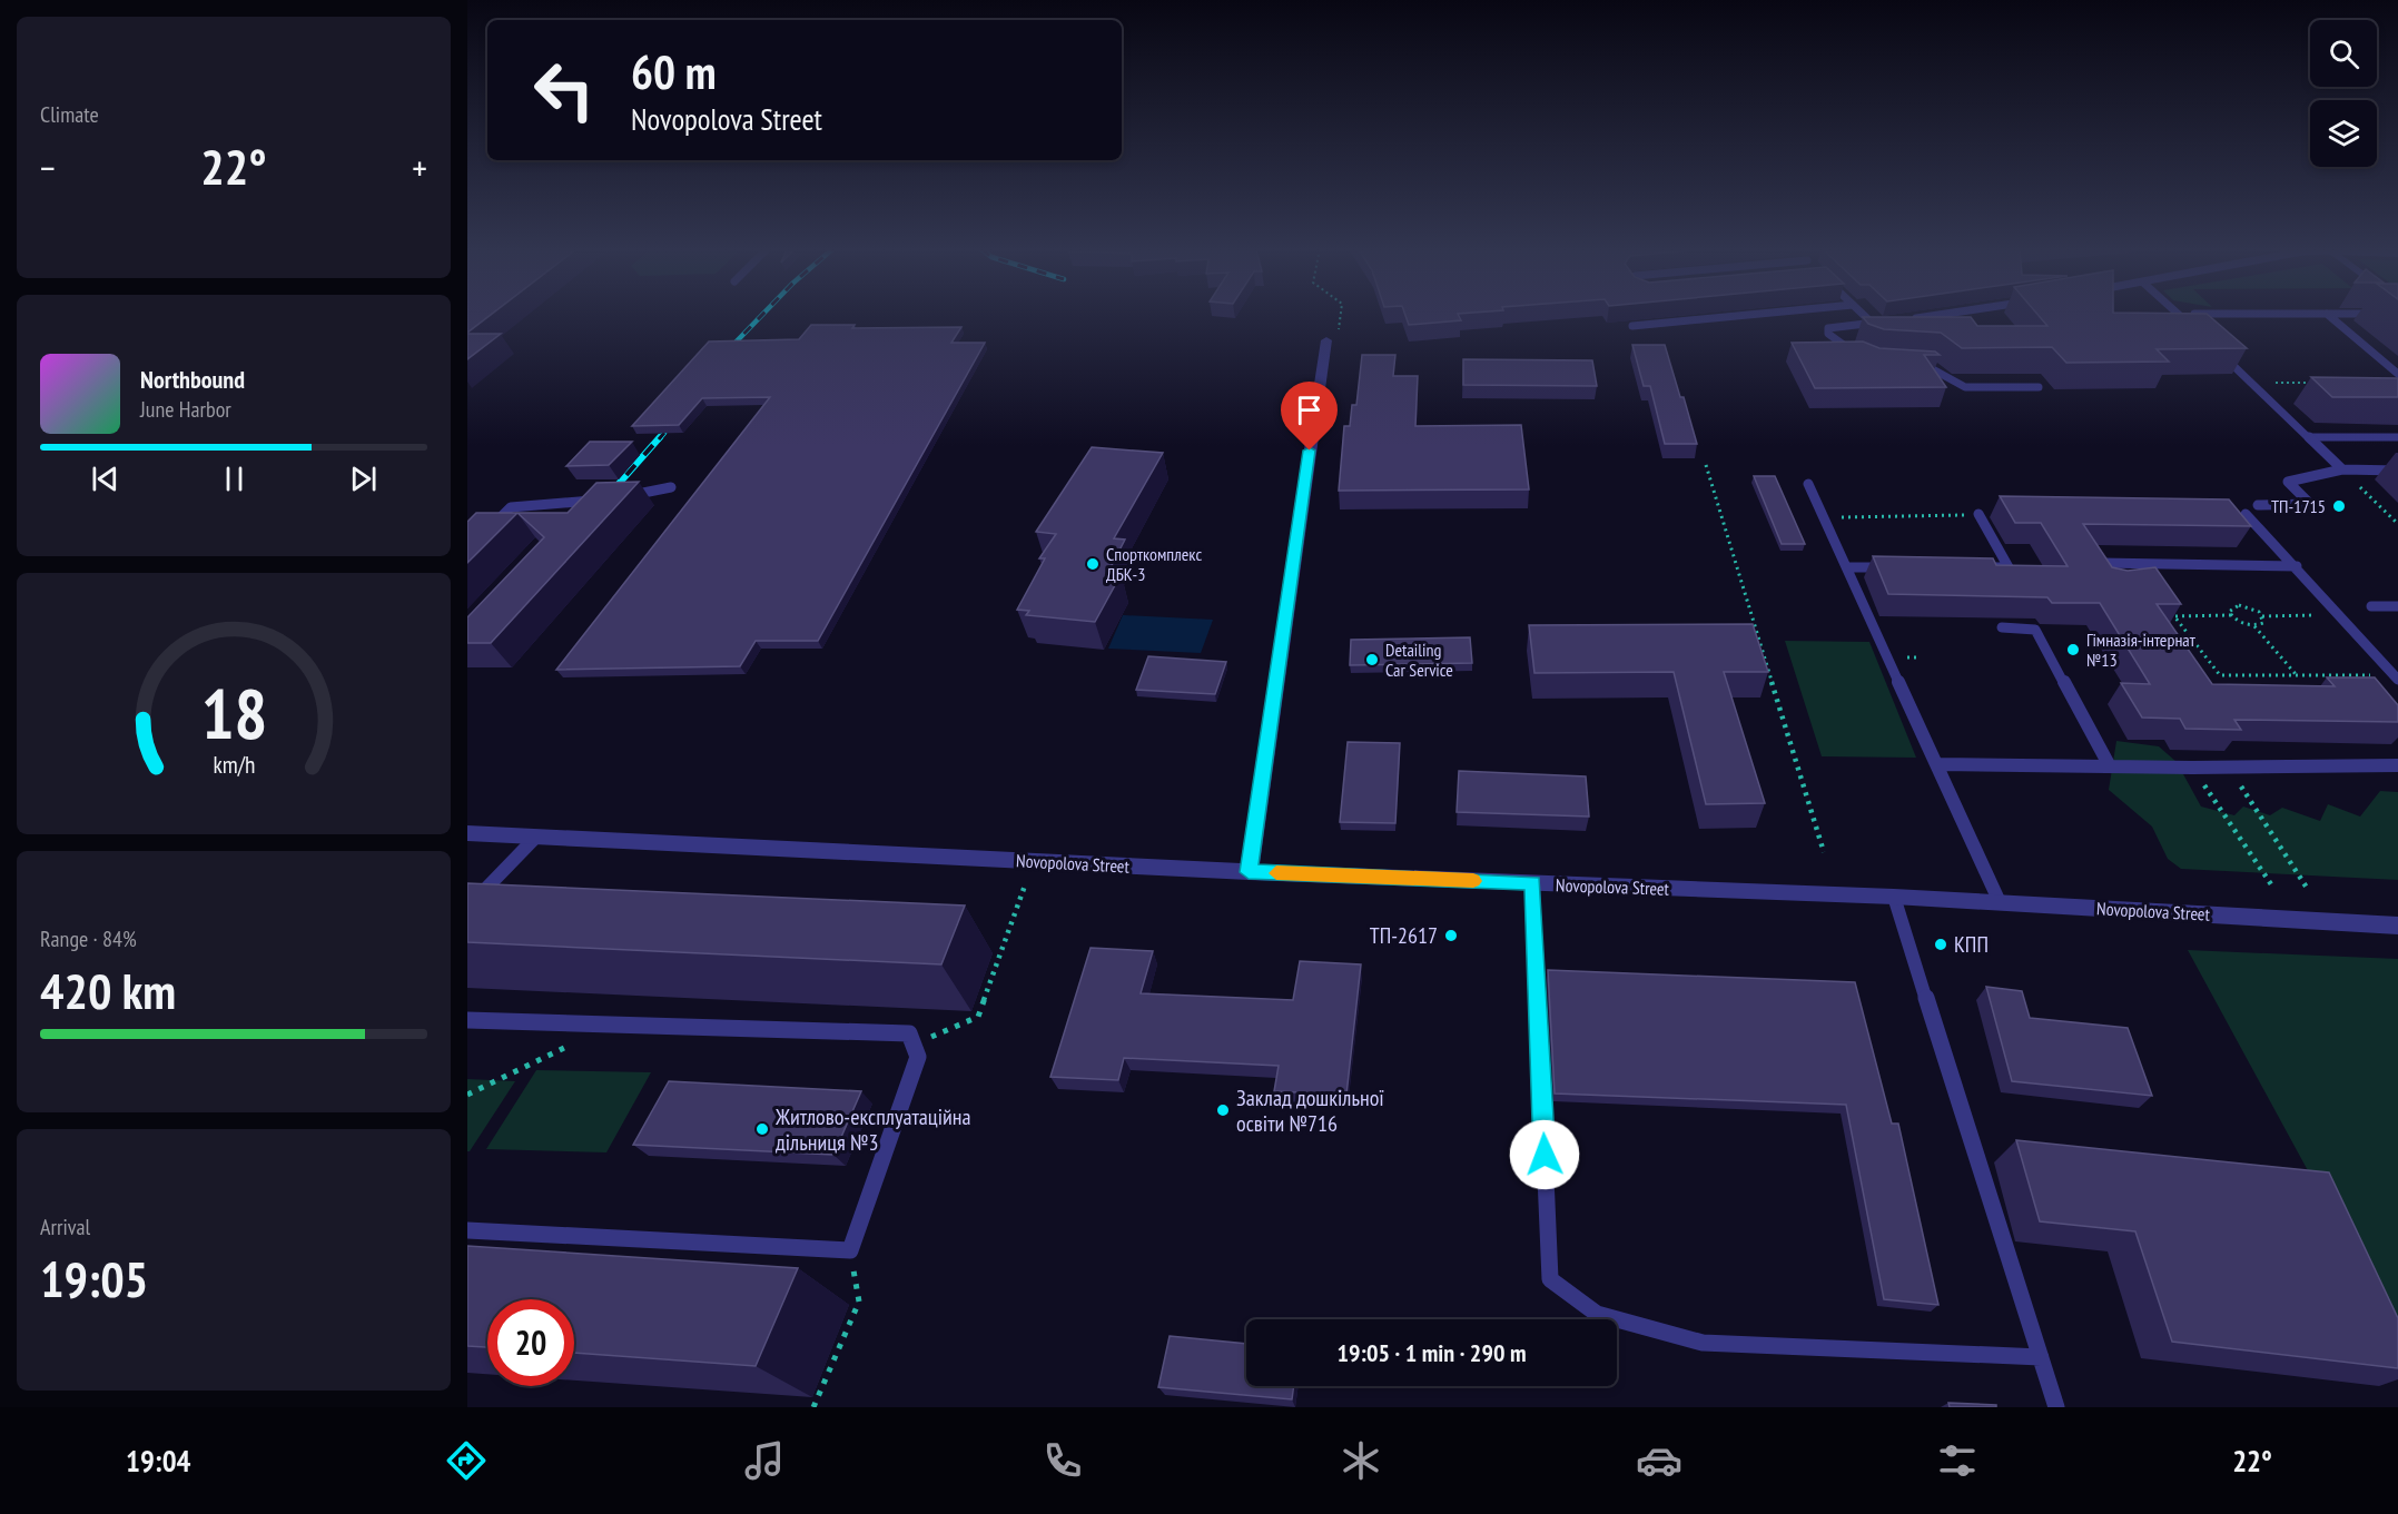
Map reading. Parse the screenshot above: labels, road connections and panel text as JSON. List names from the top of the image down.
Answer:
{
  "streets": {
    "street": ["Novopolova Street"]
  },
  "places": [
    "ТП-1715",
    "Спорткомплекс ДБК-3",
    "Гімназія-інтернат №13",
    "Detailing Car Service",
    "ТП-2617",
    "КПП",
    "Заклад дошкільної освіти №716",
    "Житлово-експлуатаційна дільниця №3"
  ],
  "page": {
    "tile": [
      "Climate",
      ["Range · 84%", "420 km"],
      ["Arrival", "19:05"]
    ],
    "turn": ["60 m", "Novopolova Street"],
    "heat": ["−", "22°", "+"],
    "song": ["Northbound", "June Harbor"],
    "limit": "20",
    "trip": "19:05 · 1 min · 290 m",
    "tabs": ["19:04", "22°"],
    "gauge": ["18", "km/h"]
  }
}
